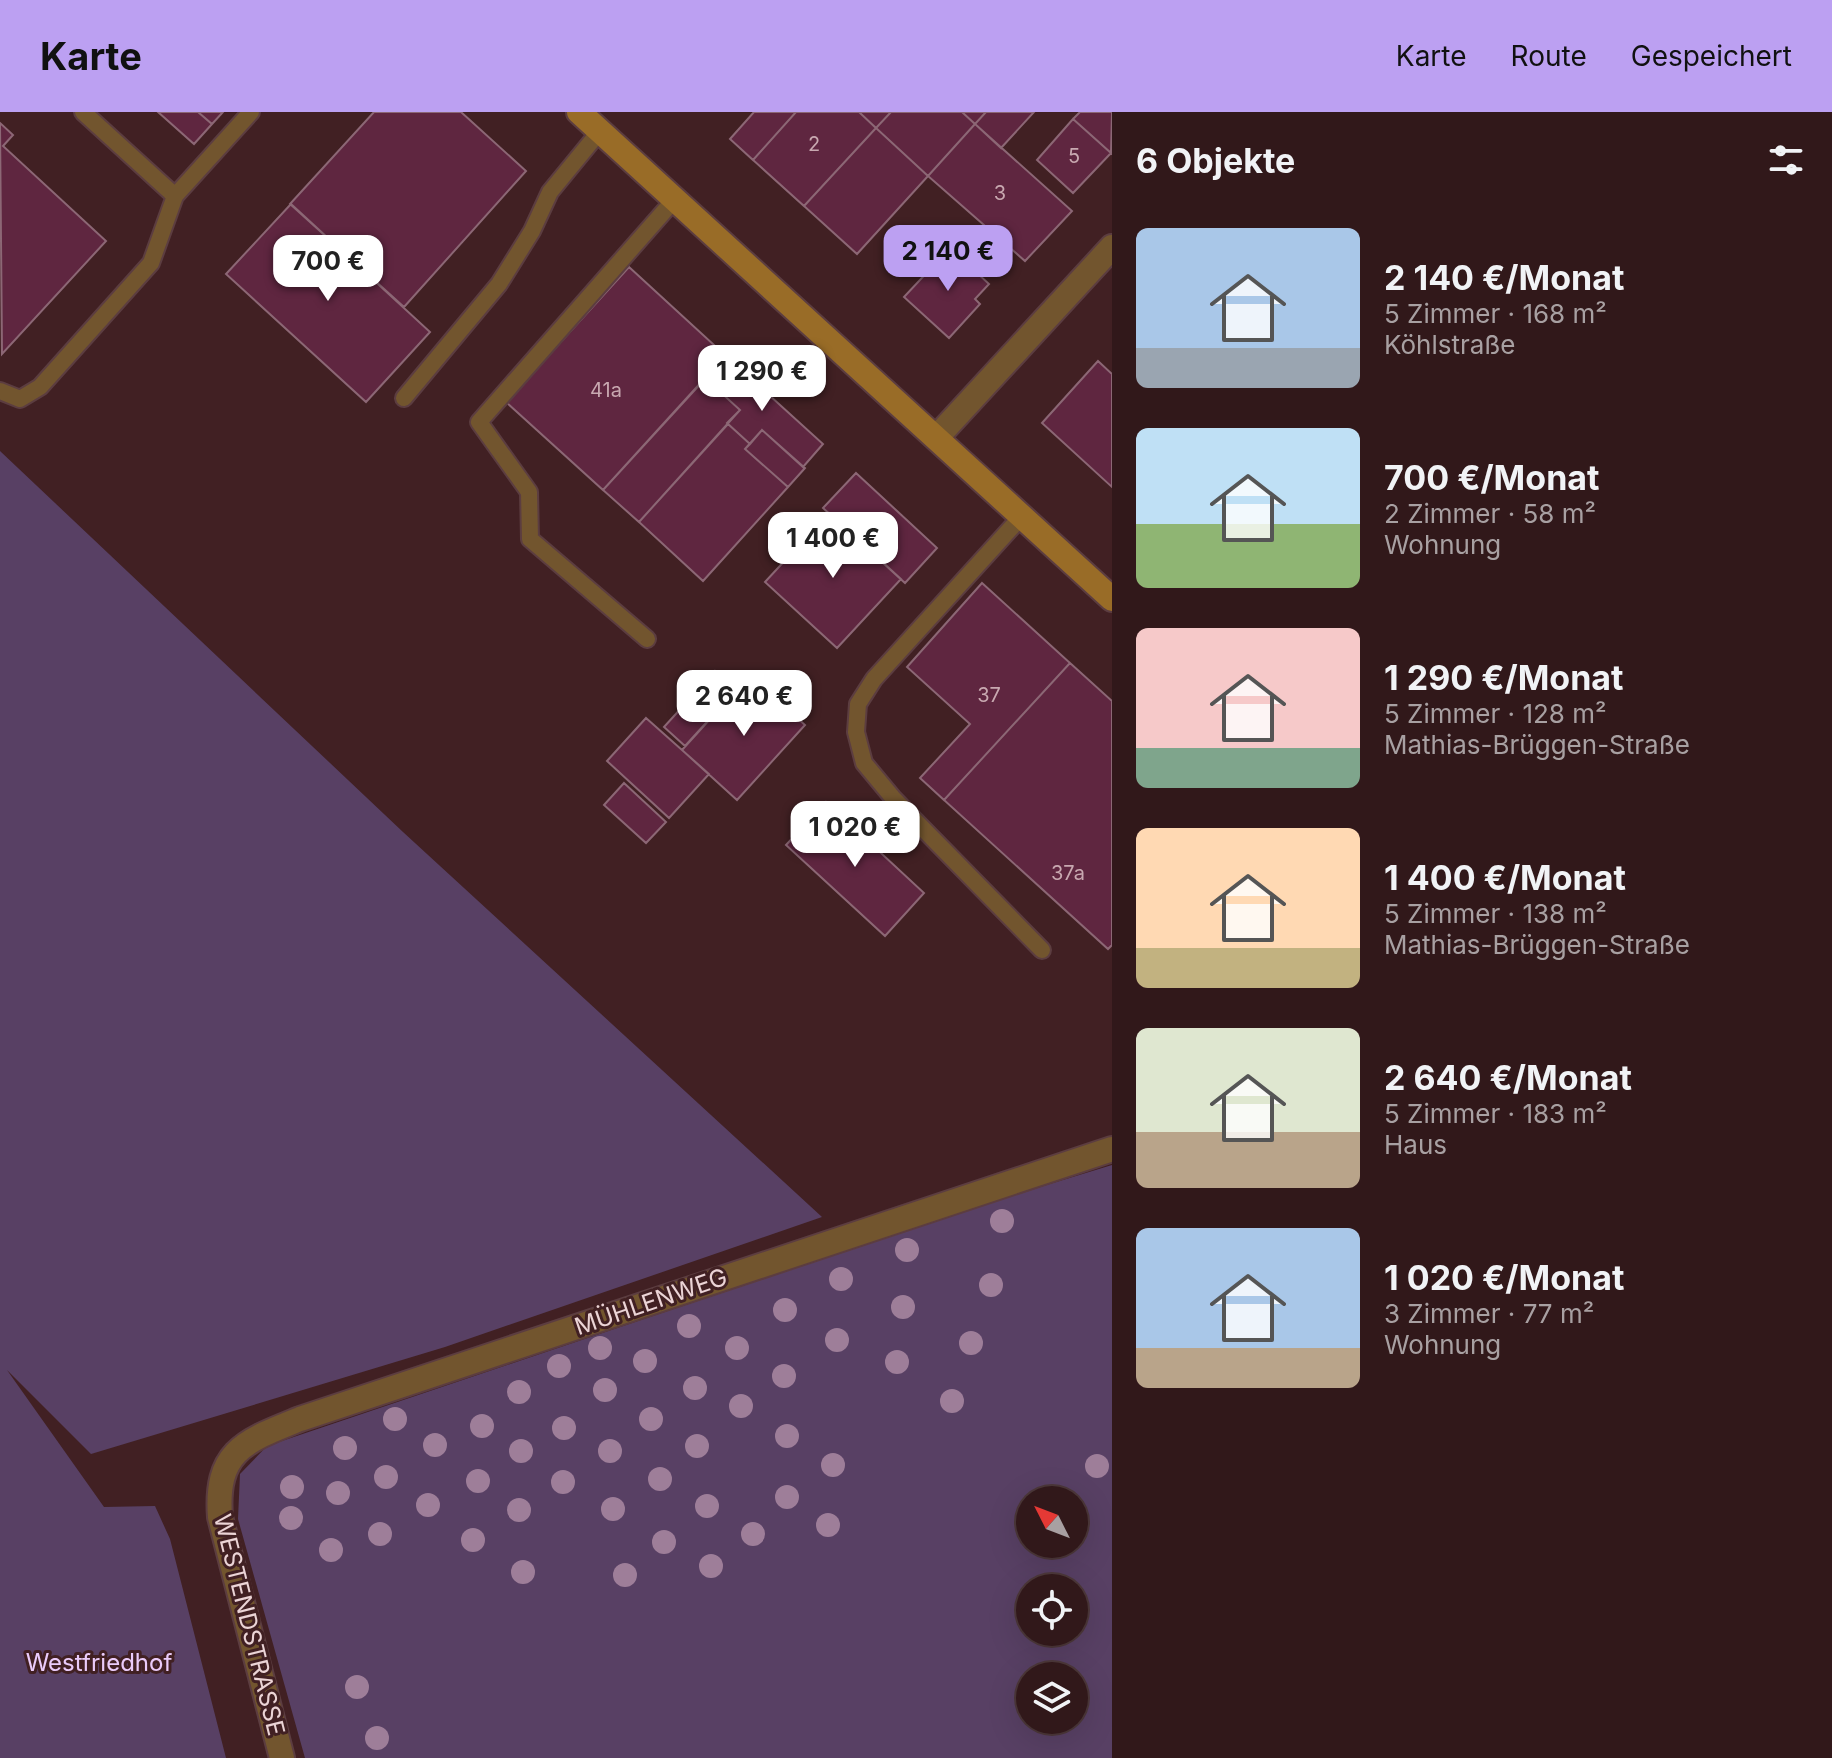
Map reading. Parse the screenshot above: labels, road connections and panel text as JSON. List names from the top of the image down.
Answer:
{
  "streets": {
    "street": ["MÜHLENWEG", "WESTENDSTRASSE"]
  },
  "crossings": [
    ["MÜHLENWEG", "WESTENDSTRASSE"]
  ],
  "parks": ["Westfriedhof"],
  "house_numbers": [
    "2",
    "5",
    "3",
    "41a",
    "37",
    "37a"
  ],
  "north": "top left",
  "page": {
    "header": "Karte",
    "nav": ["Karte", "Route", "Gespeichert"],
    "heading": "6 Objekte",
    "list": [
      {
        "name": "2 140 €/Monat",
        "note": "5 Zimmer · 168 m² · Köhlstraße"
      },
      {
        "name": "700 €/Monat",
        "note": "2 Zimmer · 58 m² · Wohnung"
      },
      {
        "name": "1 290 €/Monat",
        "note": "5 Zimmer · 128 m² · Mathias-Brüggen-Straße"
      },
      {
        "name": "1 400 €/Monat",
        "note": "5 Zimmer · 138 m² · Mathias-Brüggen-Straße"
      },
      {
        "name": "2 640 €/Monat",
        "note": "5 Zimmer · 183 m² · Haus"
      },
      {
        "name": "1 020 €/Monat",
        "note": "3 Zimmer · 77 m² · Wohnung"
      }
    ],
    "price": [
      "2 140 €",
      "700 €",
      "1 290 €",
      "1 400 €",
      "2 640 €",
      "1 020 €"
    ]
  }
}
